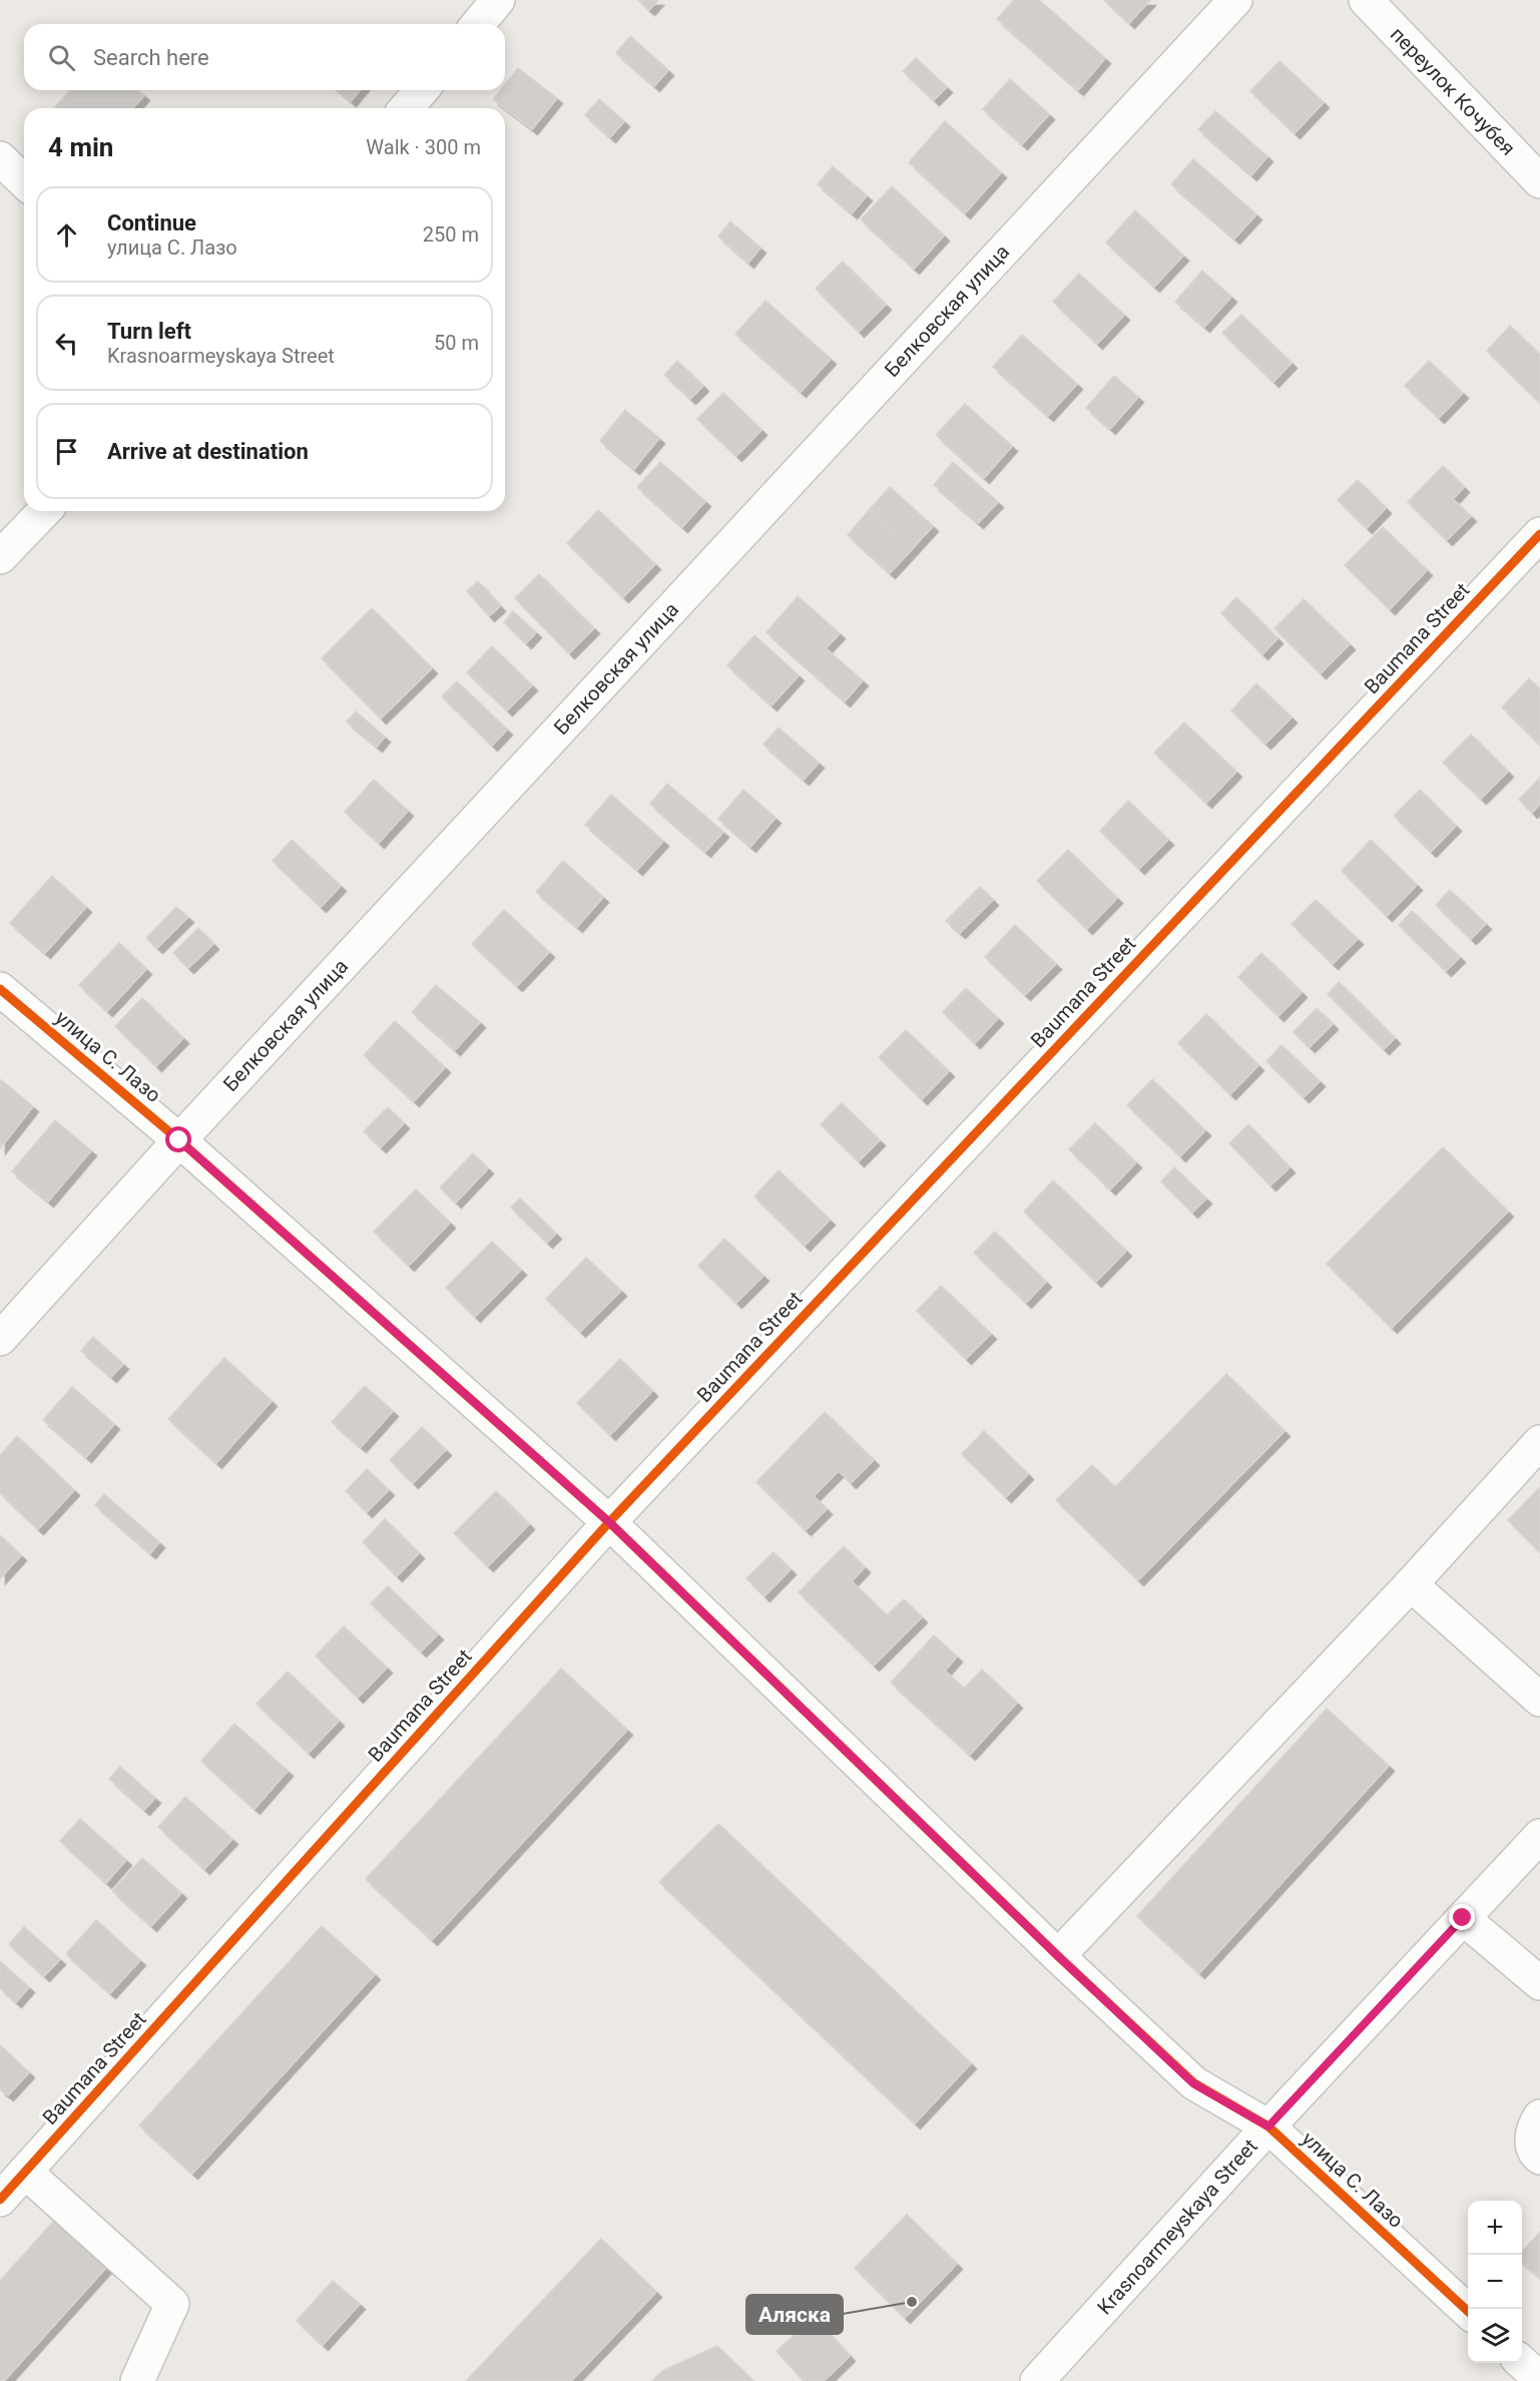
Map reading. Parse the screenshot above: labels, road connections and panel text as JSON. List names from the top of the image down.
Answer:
{
  "streets": {
    "street": [
      "переулок Кочубея",
      "Белковская улица",
      "Baumana Street",
      "улица С. Лазо",
      "Krasnoarmeyskaya Street"
    ]
  },
  "crossings": [
    ["Белковская улица", "улица С. Лазо"],
    ["Baumana Street", "улица С. Лазо"],
    ["улица С. Лазо", "Krasnoarmeyskaya Street"]
  ],
  "places": ["Аляска"],
  "page": {
    "search": "Search here",
    "heading": ["4 min", "Walk · 300 m"],
    "list": [
      ["Continue", "улица С. Лазо", "250 m"],
      ["Turn left", "Krasnoarmeyskaya Street", "50 m"],
      "Arrive at destination"
    ],
    "map_buttons": ["+", "−"]
  }
}
